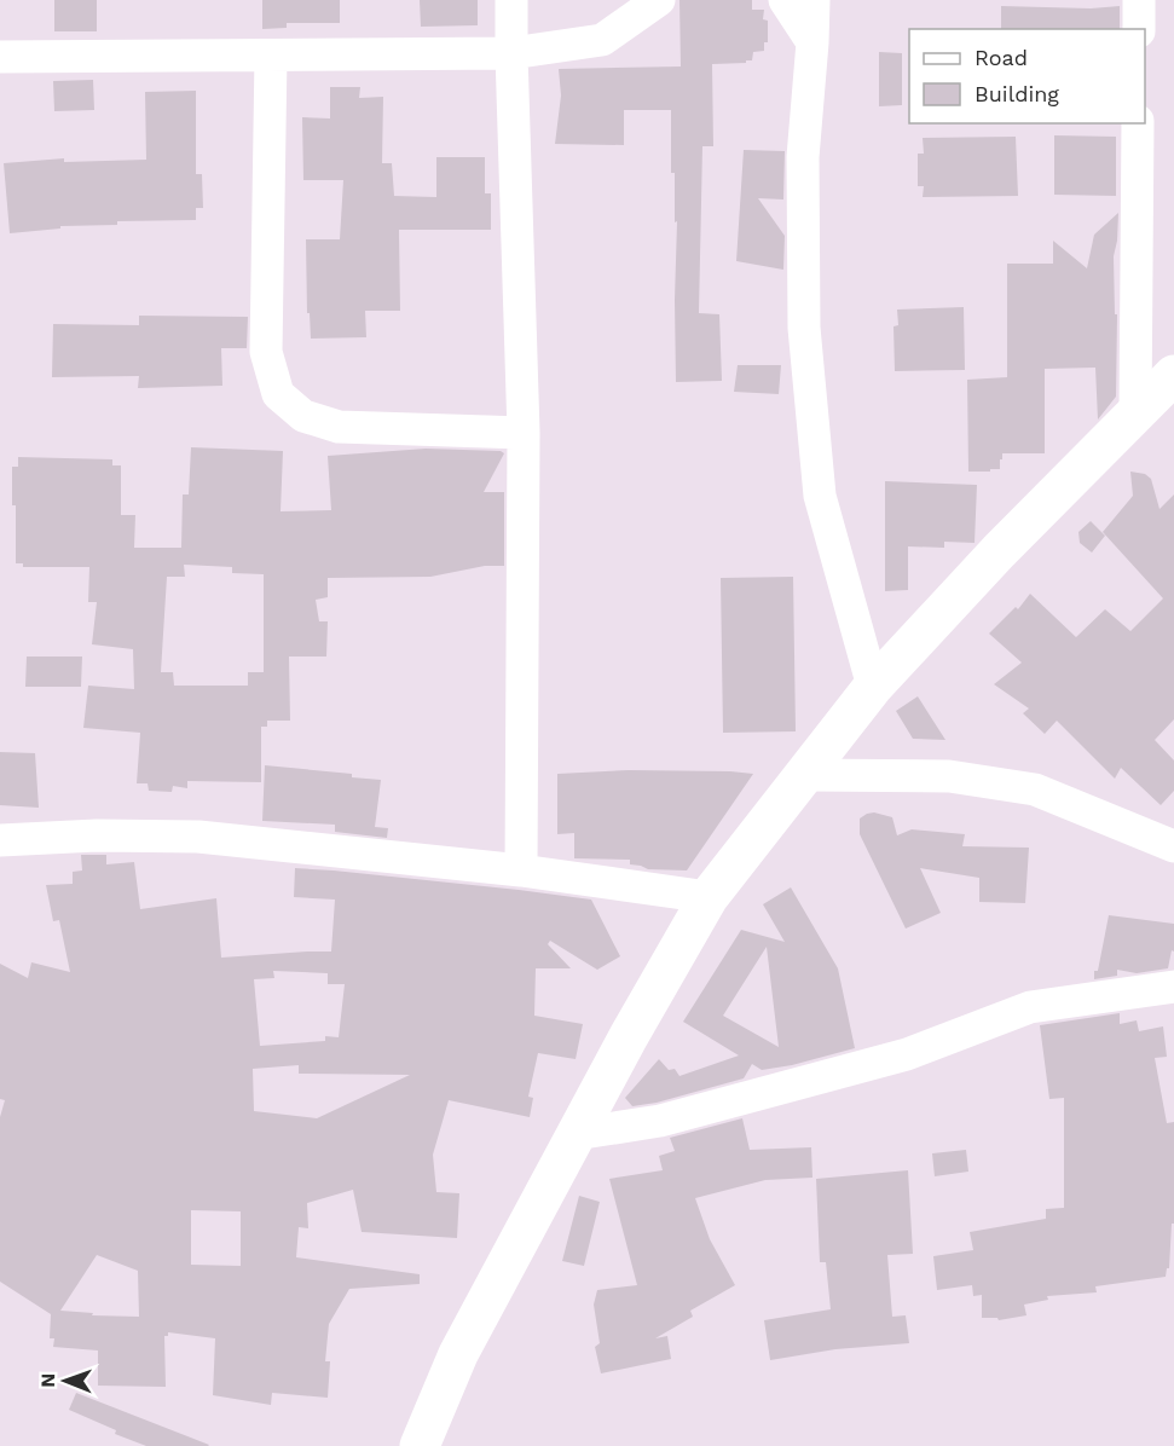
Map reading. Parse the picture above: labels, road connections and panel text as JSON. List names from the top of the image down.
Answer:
{
  "legend": ["Road", "Building"],
  "north": "left"
}
